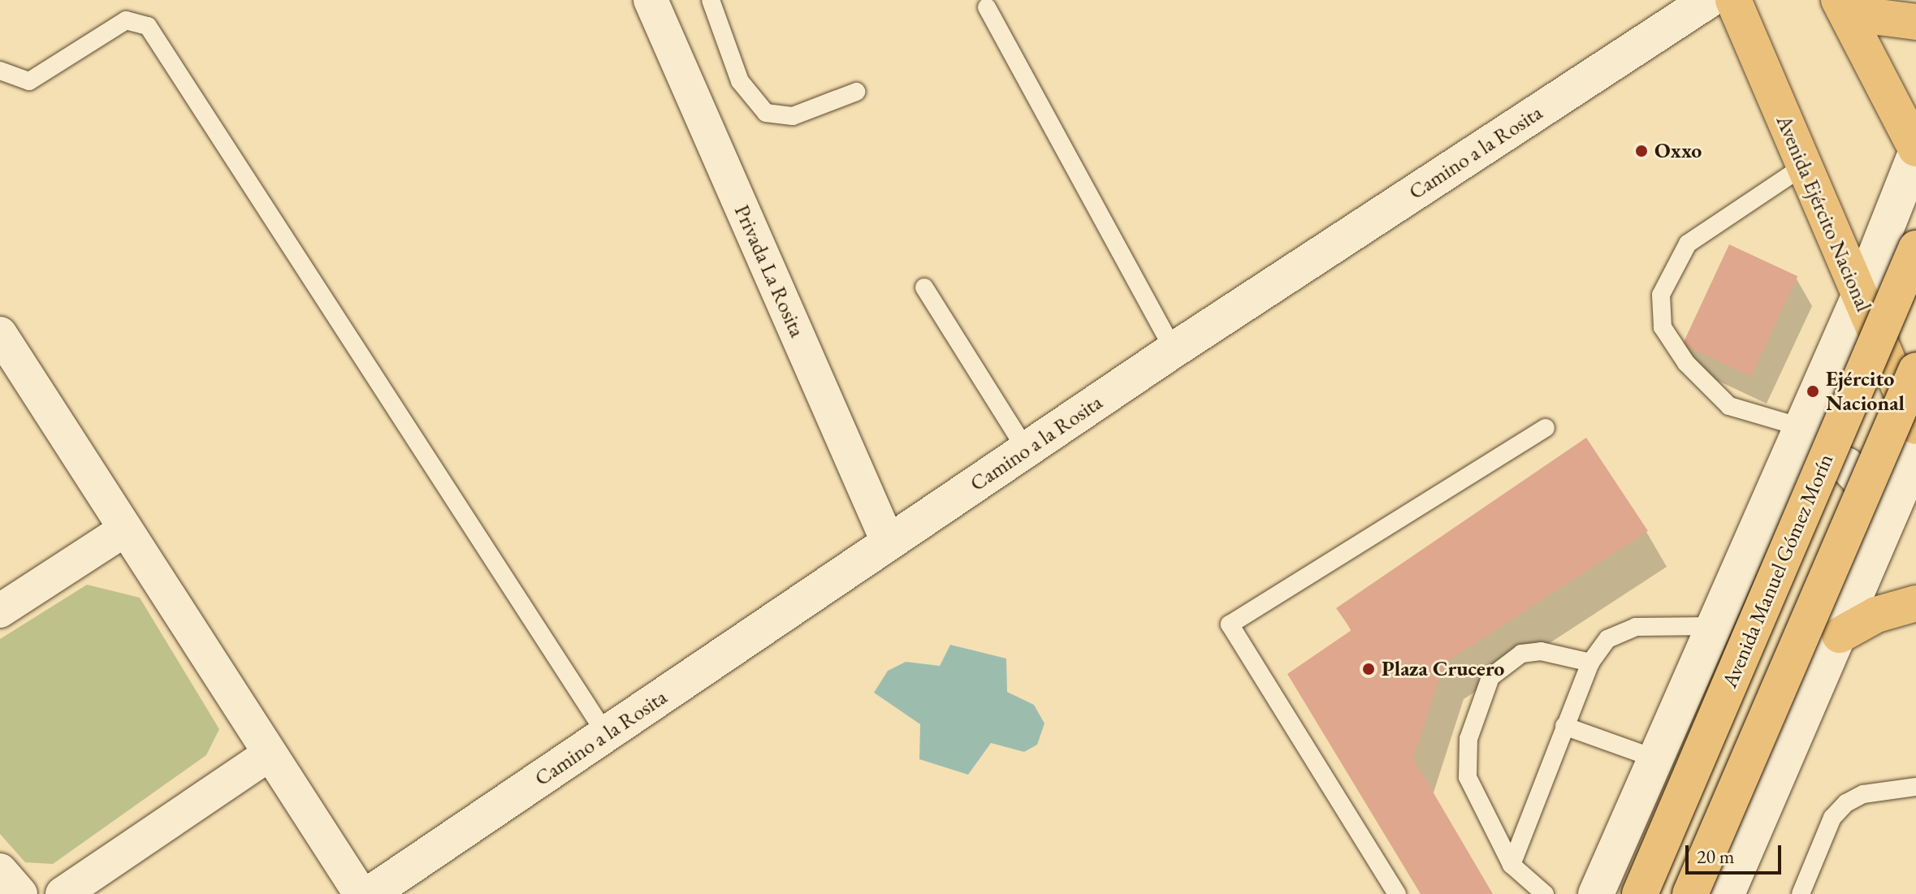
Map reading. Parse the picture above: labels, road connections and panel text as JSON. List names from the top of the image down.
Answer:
{
  "streets": {
    "main road": ["Avenida Ejército Nacional", "Avenida Manuel Gómez Morín"],
    "street": ["Camino a la Rosita", "Privada La Rosita"]
  },
  "crossings": [
    ["Camino a la Rosita", "Privada La Rosita"]
  ],
  "places": ["Oxxo", "Ejército Nacional", "Plaza Crucero"],
  "scale_bar": "20 m"
}
